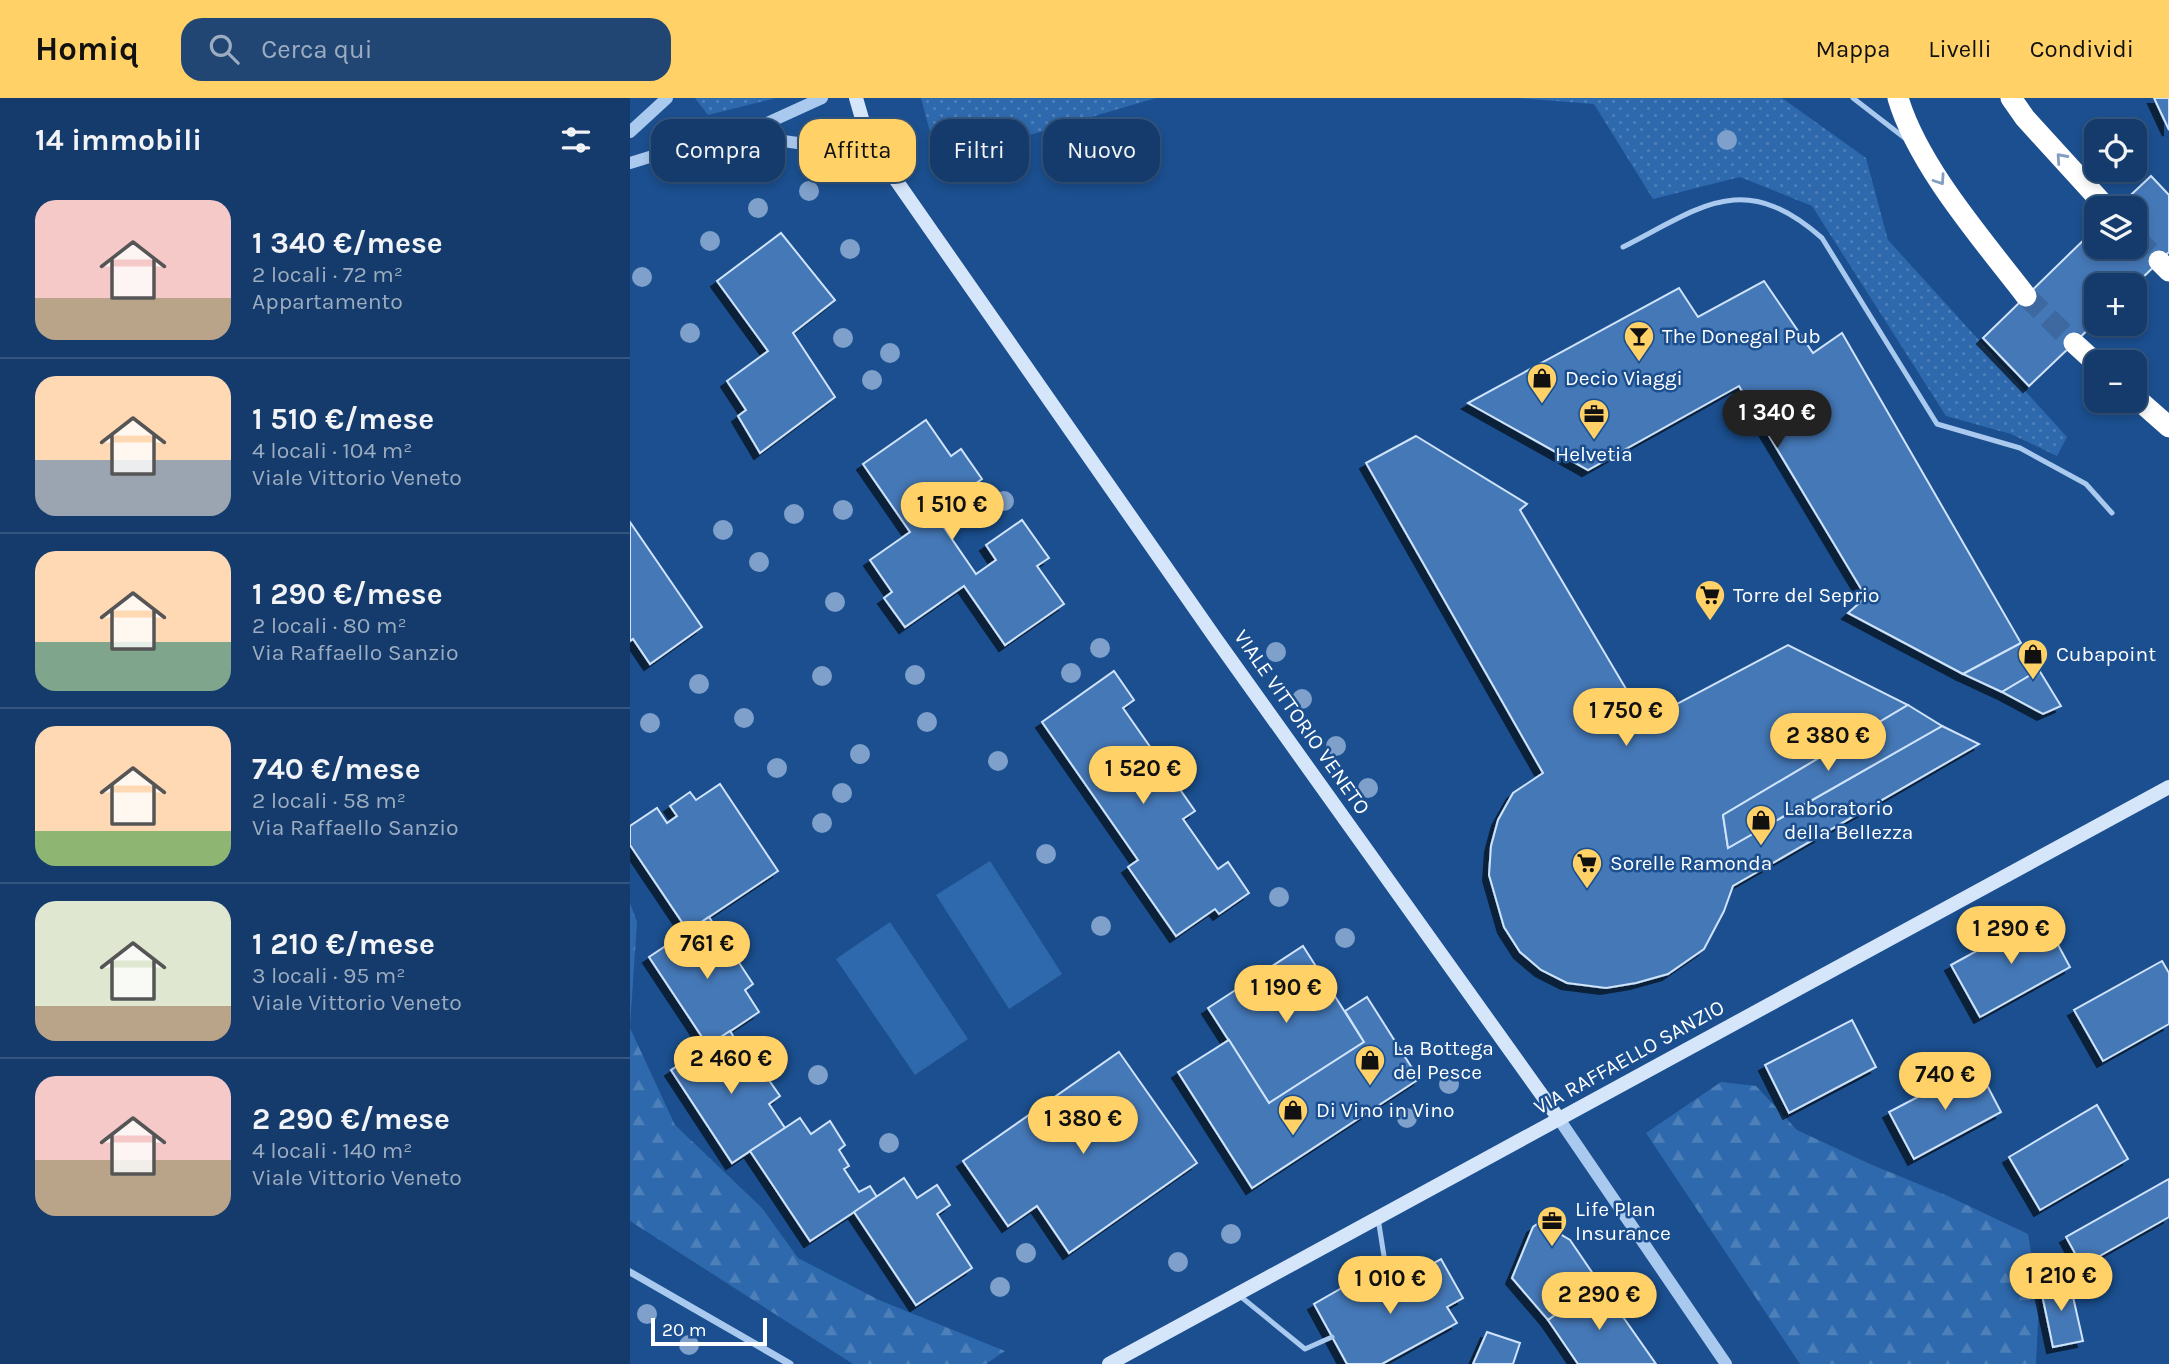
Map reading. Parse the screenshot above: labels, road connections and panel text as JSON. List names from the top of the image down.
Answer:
{
  "streets": {
    "main road": ["VIALE VITTORIO VENETO", "VIA RAFFAELLO SANZIO"]
  },
  "crossings": [
    ["VIALE VITTORIO VENETO", "VIA RAFFAELLO SANZIO"]
  ],
  "places": {
    "bar": ["The Donegal Pub"],
    "shop": [
      "Decio Viaggi",
      "Cubapoint",
      "Laboratorio della Bellezza",
      "La Bottega del Pesce",
      "Di Vino in Vino"
    ],
    "office": ["Helvetia", "Life Plan Insurance"],
    "supermarket": ["Torre del Seprio", "Sorelle Ramonda"]
  },
  "scale_bar": "20 m",
  "page": {
    "header": "Homiq",
    "search": "Cerca qui",
    "nav": ["Mappa", "Livelli", "Condividi"],
    "heading": "14 immobili",
    "map_buttons": ["+", "−"],
    "chip": [
      "Compra",
      "Affitta",
      "Filtri",
      "Nuovo"
    ],
    "list": [
      {
        "name": "1 340 €/mese",
        "note": "2 locali · 72 m² · Appartamento"
      },
      {
        "name": "1 510 €/mese",
        "note": "4 locali · 104 m² · Viale Vittorio Veneto"
      },
      {
        "name": "1 290 €/mese",
        "note": "2 locali · 80 m² · Via Raffaello Sanzio"
      },
      {
        "name": "740 €/mese",
        "note": "2 locali · 58 m² · Via Raffaello Sanzio"
      },
      {
        "name": "1 210 €/mese",
        "note": "3 locali · 95 m² · Viale Vittorio Veneto"
      },
      {
        "name": "2 290 €/mese",
        "note": "4 locali · 140 m² · Viale Vittorio Veneto"
      }
    ],
    "price": [
      "1 340 €",
      "1 510 €",
      "1 750 €",
      "2 380 €",
      "1 520 €",
      "1 290 €",
      "761 €",
      "1 190 €",
      "2 460 €",
      "740 €",
      "1 380 €",
      "1 210 €",
      "1 010 €",
      "2 290 €"
    ],
    "scale": "20 m"
  }
}
